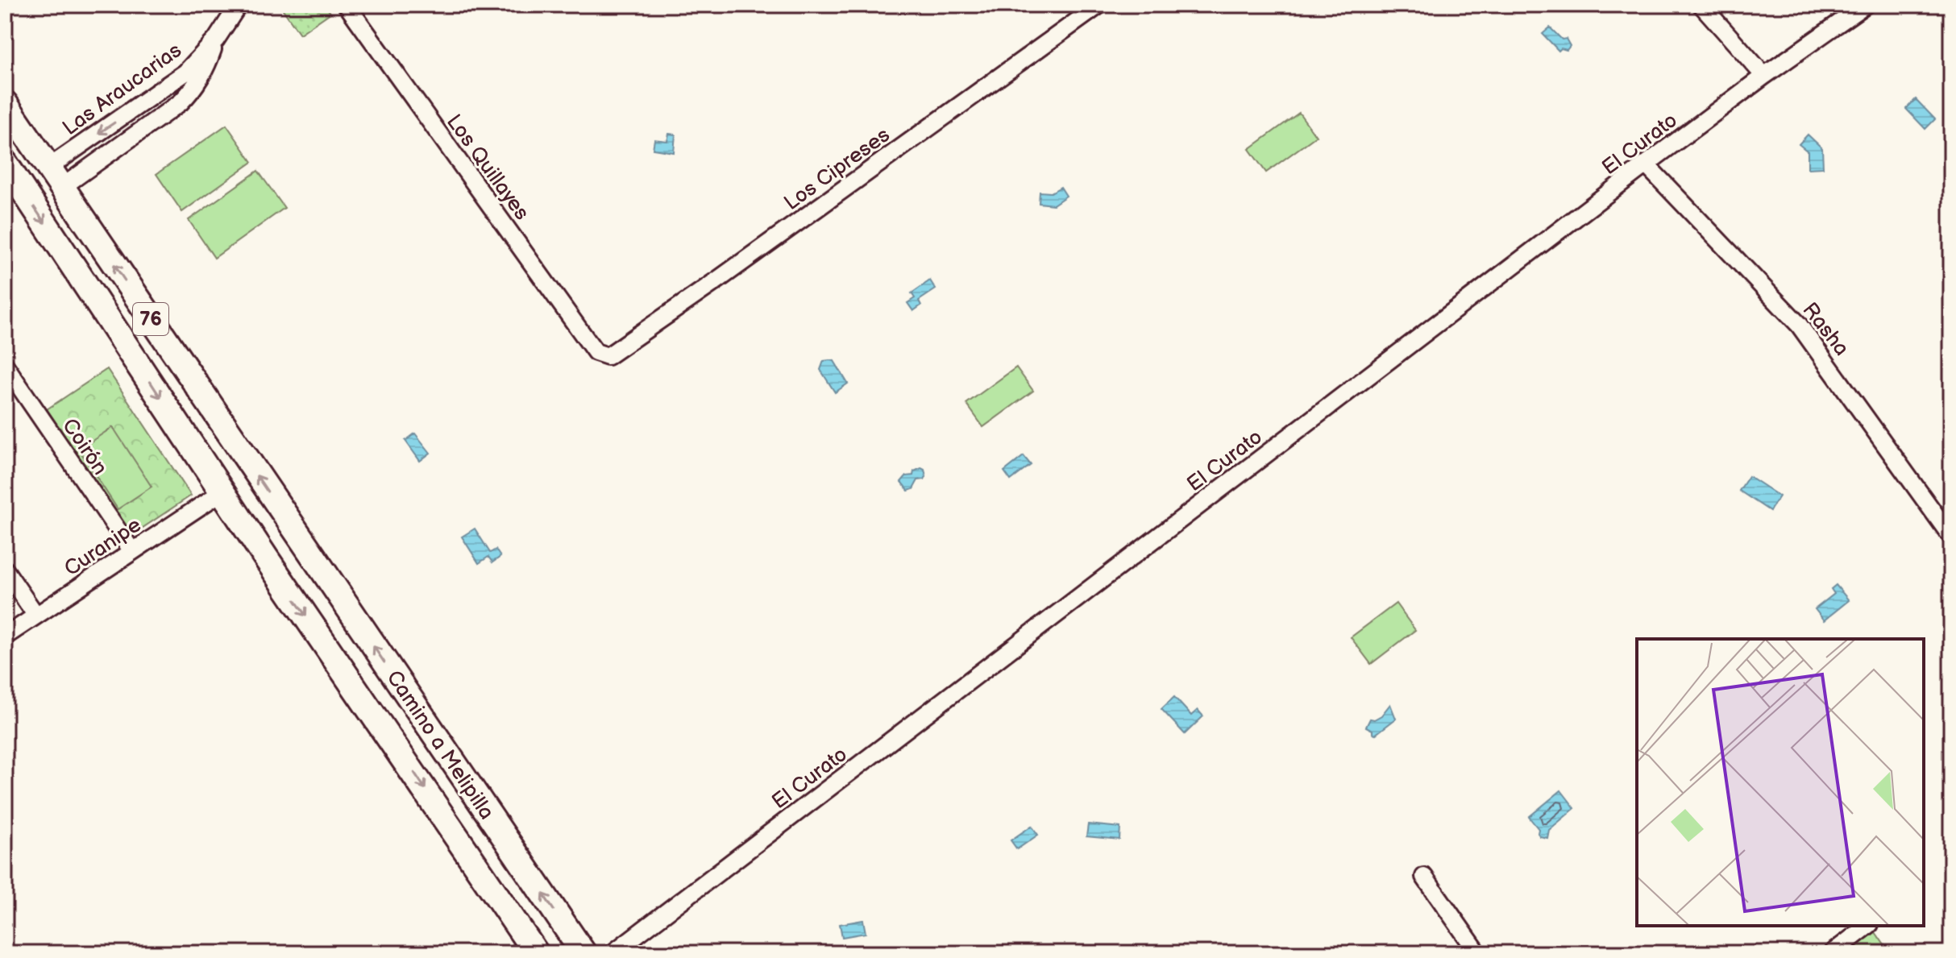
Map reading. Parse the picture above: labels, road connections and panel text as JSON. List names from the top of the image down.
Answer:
{
  "streets": {
    "main road": ["76", "Camino a Melipilla"],
    "street": [
      "Las Araucarias",
      "El Curato",
      "Los Quillayes",
      "Los Cipreses",
      "Rasha",
      "Coirón",
      "Curanipe"
    ]
  },
  "crossings": [
    ["Las Araucarias", "76"],
    ["Las Araucarias", "Camino a Melipilla"],
    ["El Curato", "Rasha"],
    ["Los Quillayes", "Los Cipreses"],
    ["76", "Curanipe"],
    ["76", "Camino a Melipilla"],
    ["Coirón", "Curanipe"],
    ["Curanipe", "Camino a Melipilla"]
  ]
}
